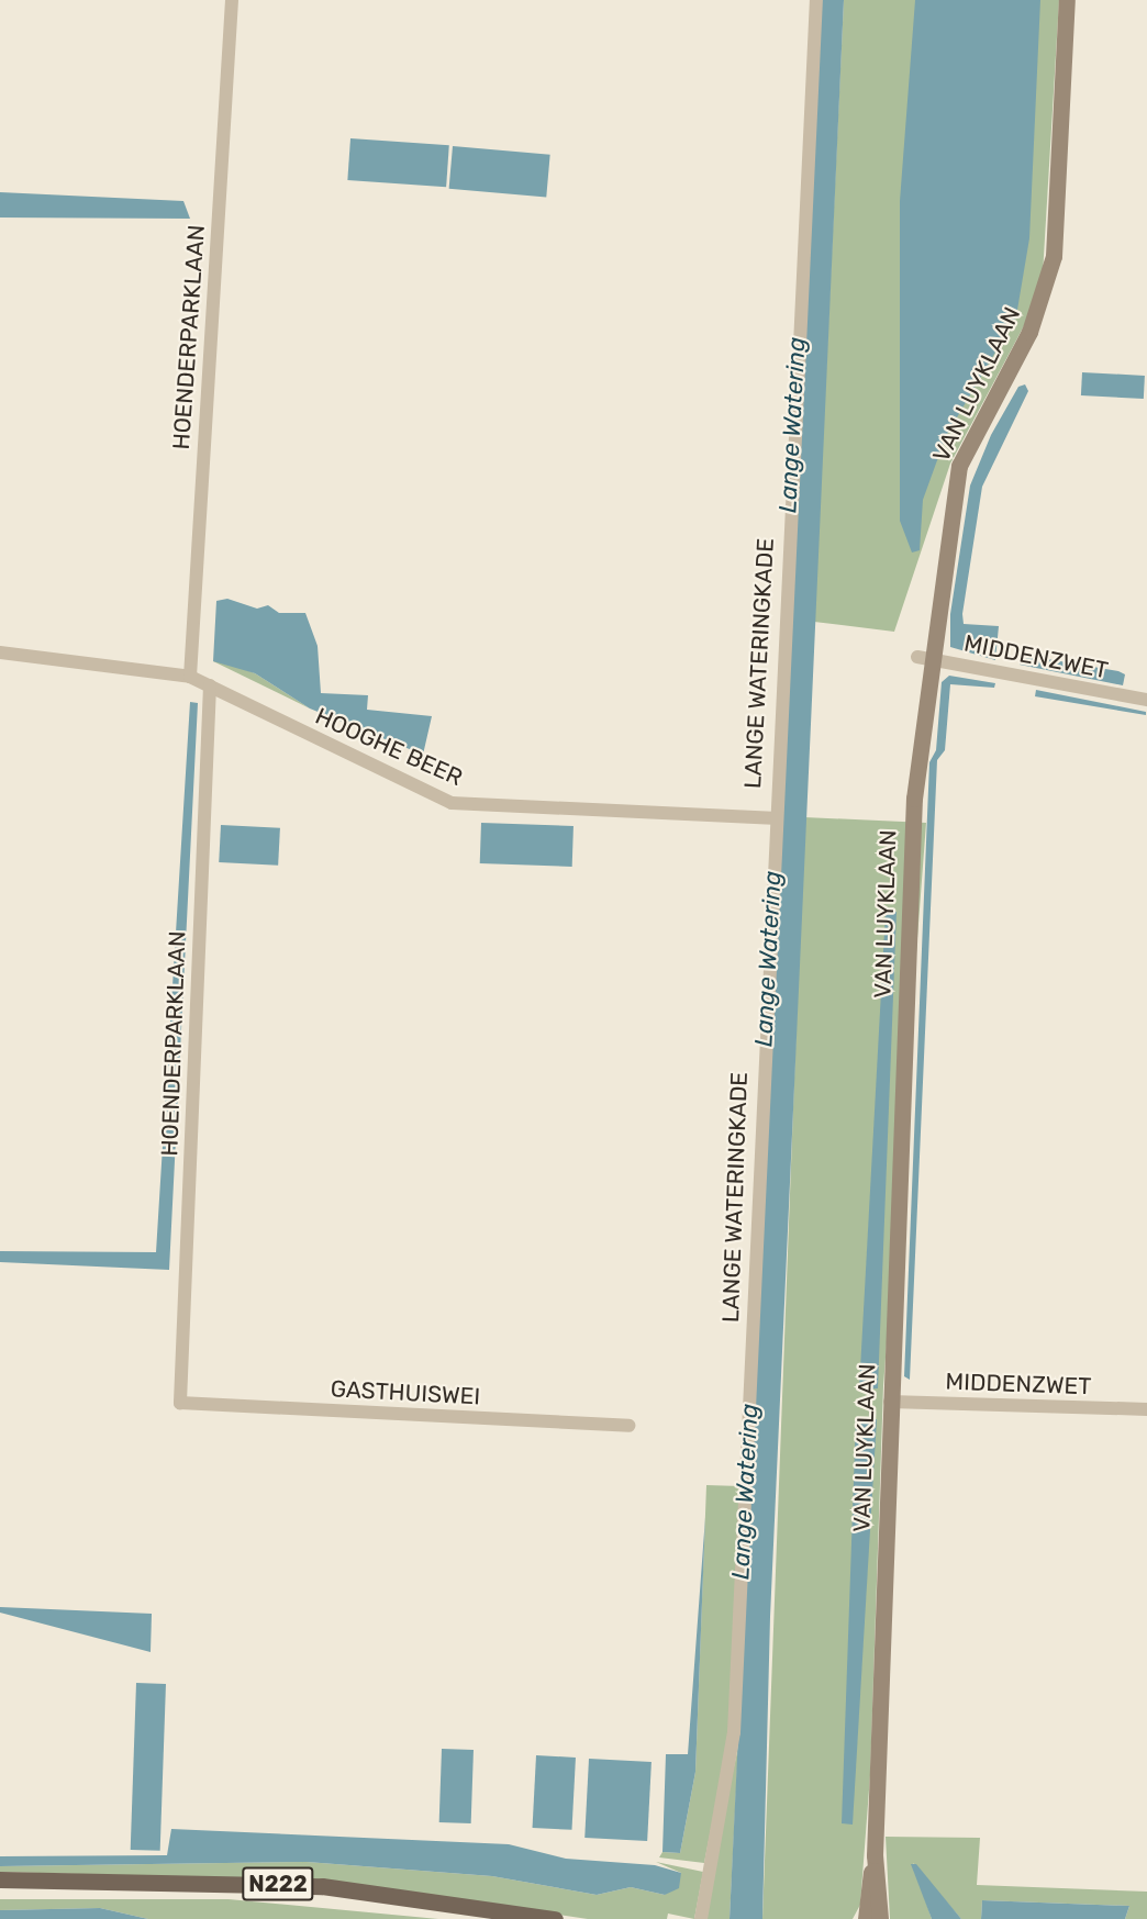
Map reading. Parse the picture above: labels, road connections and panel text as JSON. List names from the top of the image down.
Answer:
{
  "streets": {
    "main road": ["N222"],
    "street": [
      "HOENDERPARKLAAN",
      "VAN LUYKLAAN",
      "MIDDENZWET",
      "LANGE WATERINGKADE",
      "HOOGHE BEER",
      "GASTHUISWEI"
    ]
  },
  "crossings": [
    ["HOENDERPARKLAAN", "HOOGHE BEER"],
    ["HOENDERPARKLAAN", "GASTHUISWEI"],
    ["VAN LUYKLAAN", "MIDDENZWET"],
    ["LANGE WATERINGKADE", "HOOGHE BEER"]
  ],
  "water": ["Lange Watering"]
}
